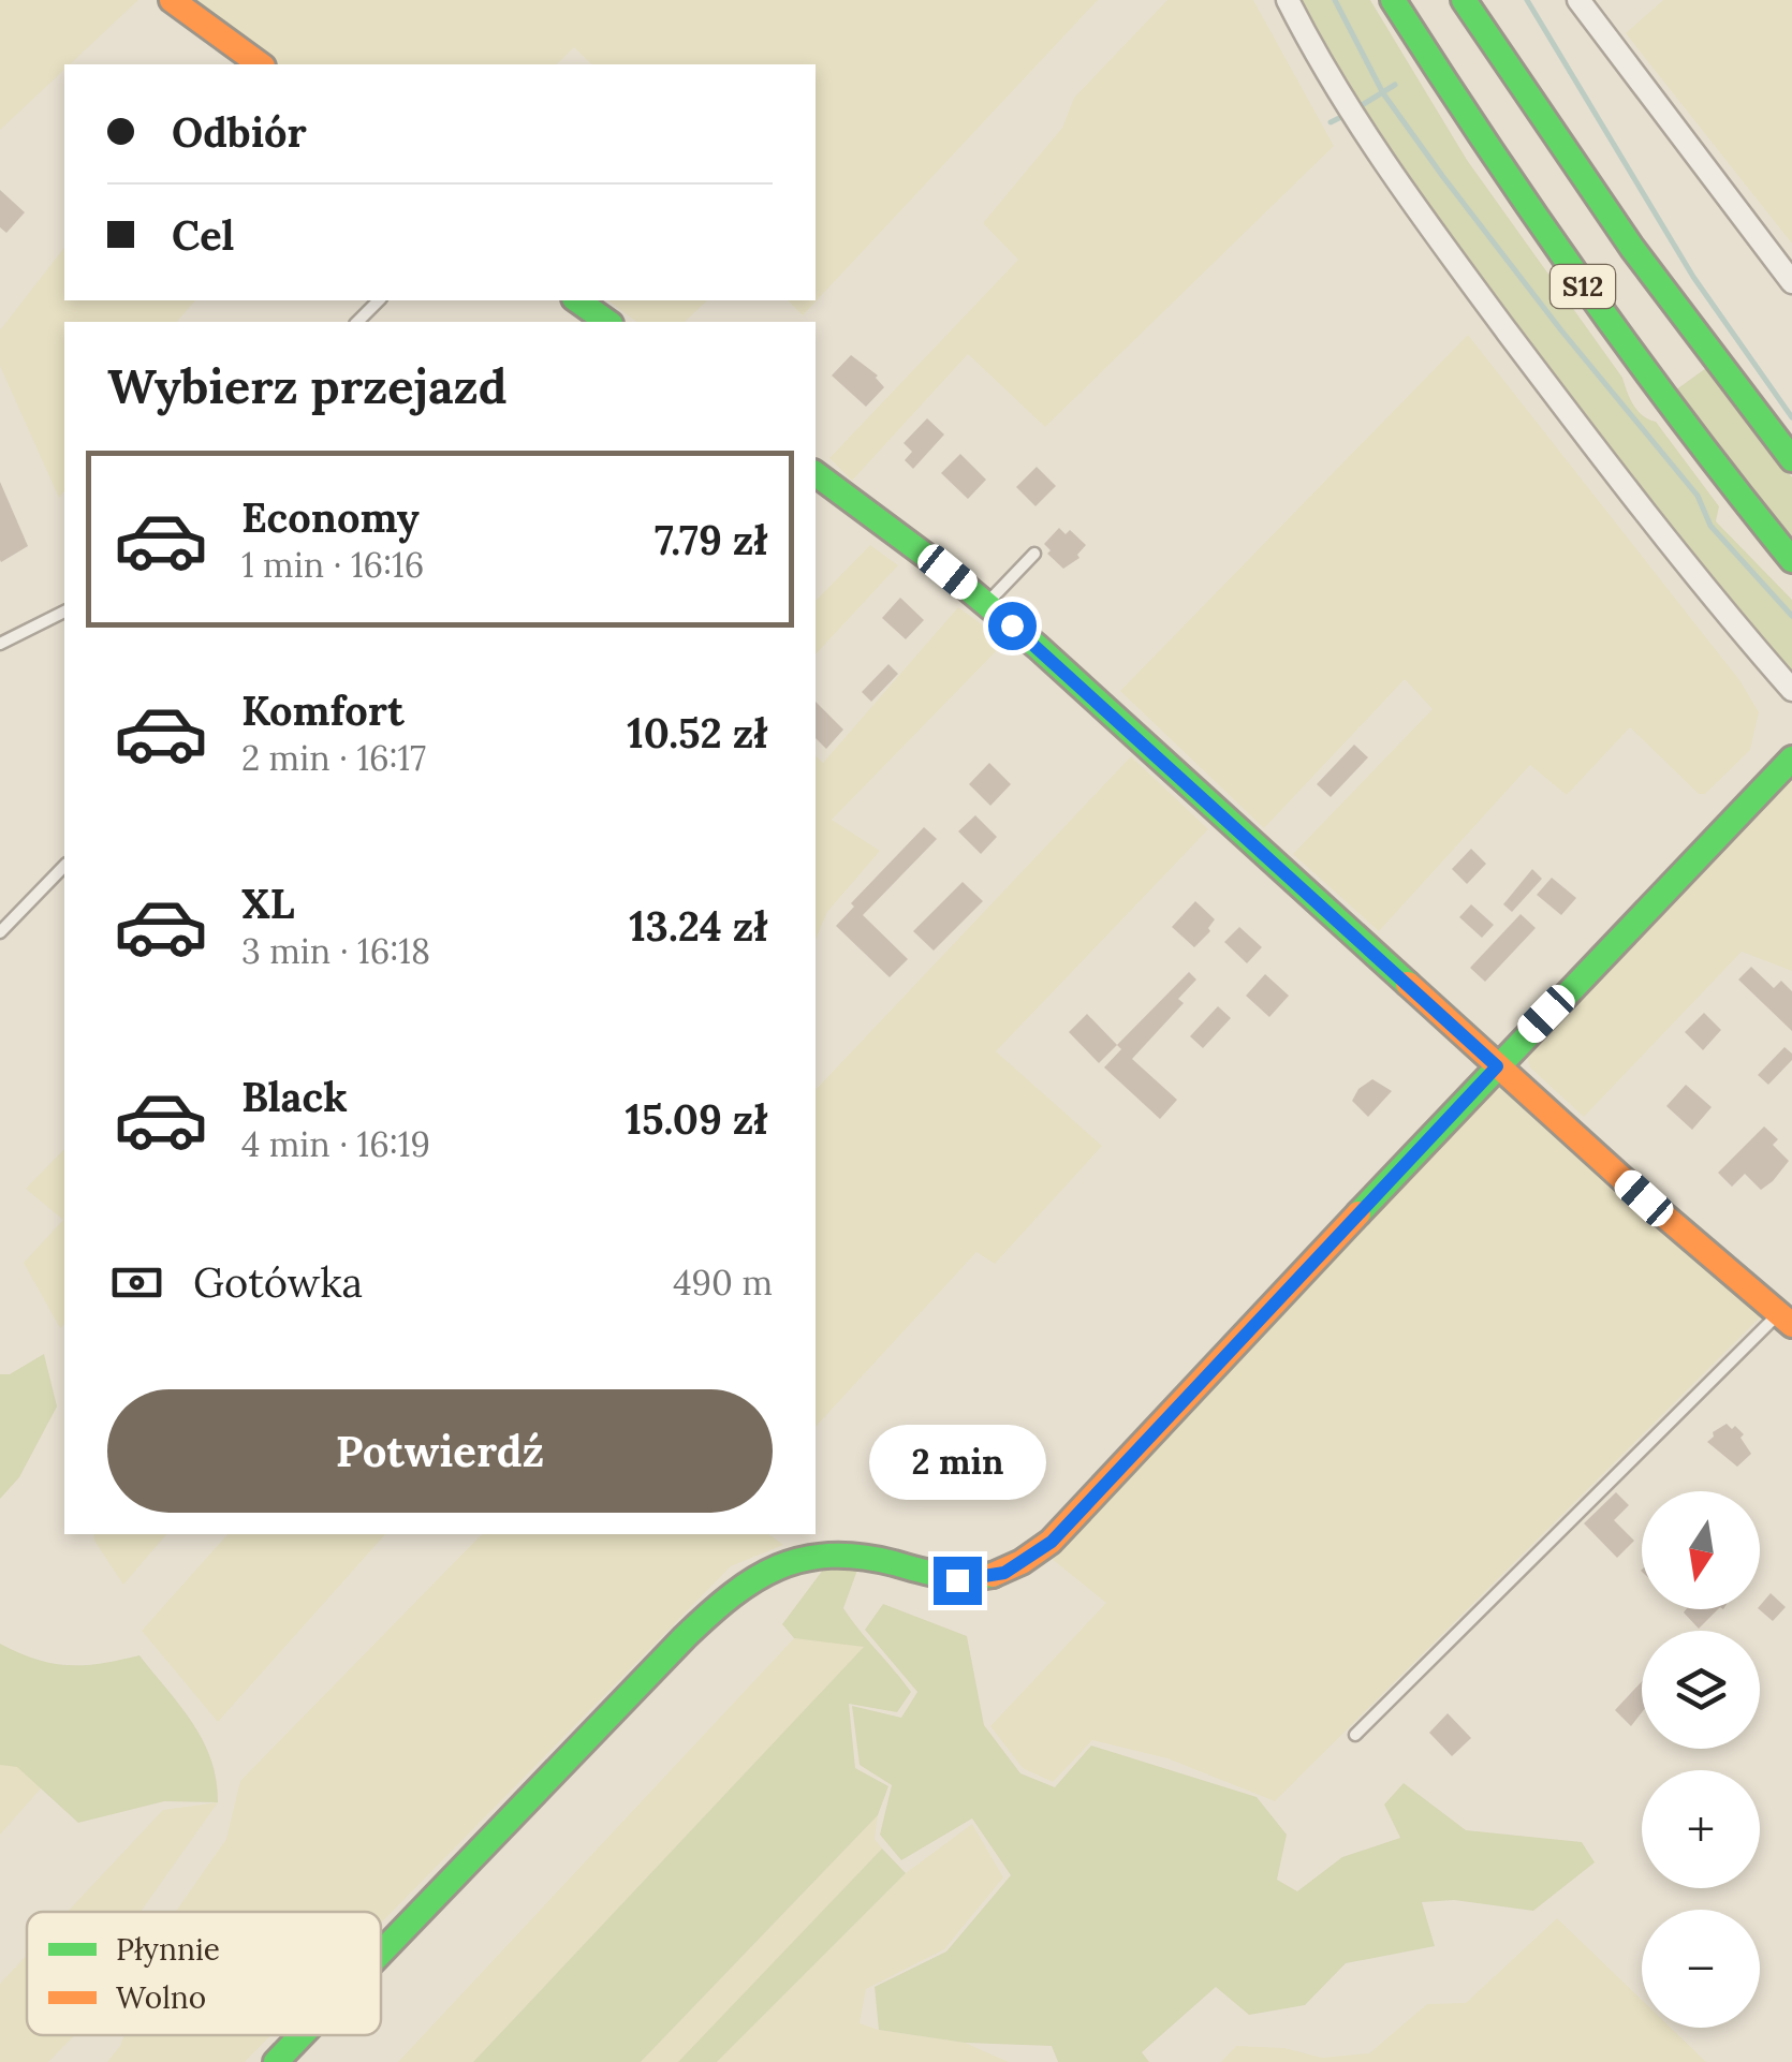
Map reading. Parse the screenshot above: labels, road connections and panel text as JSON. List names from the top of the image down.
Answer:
{
  "streets": {
    "main road": ["S12"]
  },
  "legend": ["Płynnie", "Wolno"],
  "north": "bottom",
  "page": {
    "banner": ["Odbiór", "Cel"],
    "heading": "Wybierz przejazd",
    "list": [
      {
        "name": "Economy",
        "note": "1 min · 16:16",
        "value": "7.79 zł"
      },
      {
        "name": "Komfort",
        "note": "2 min · 16:17",
        "value": "10.52 zł"
      },
      {
        "name": "XL",
        "note": "3 min · 16:18",
        "value": "13.24 zł"
      },
      {
        "name": "Black",
        "note": "4 min · 16:19",
        "value": "15.09 zł"
      }
    ],
    "pay": ["Gotówka", "490 m"],
    "buttons": "Potwierdź",
    "bubble": "2 min",
    "map_buttons": ["+", "−"]
  }
}
